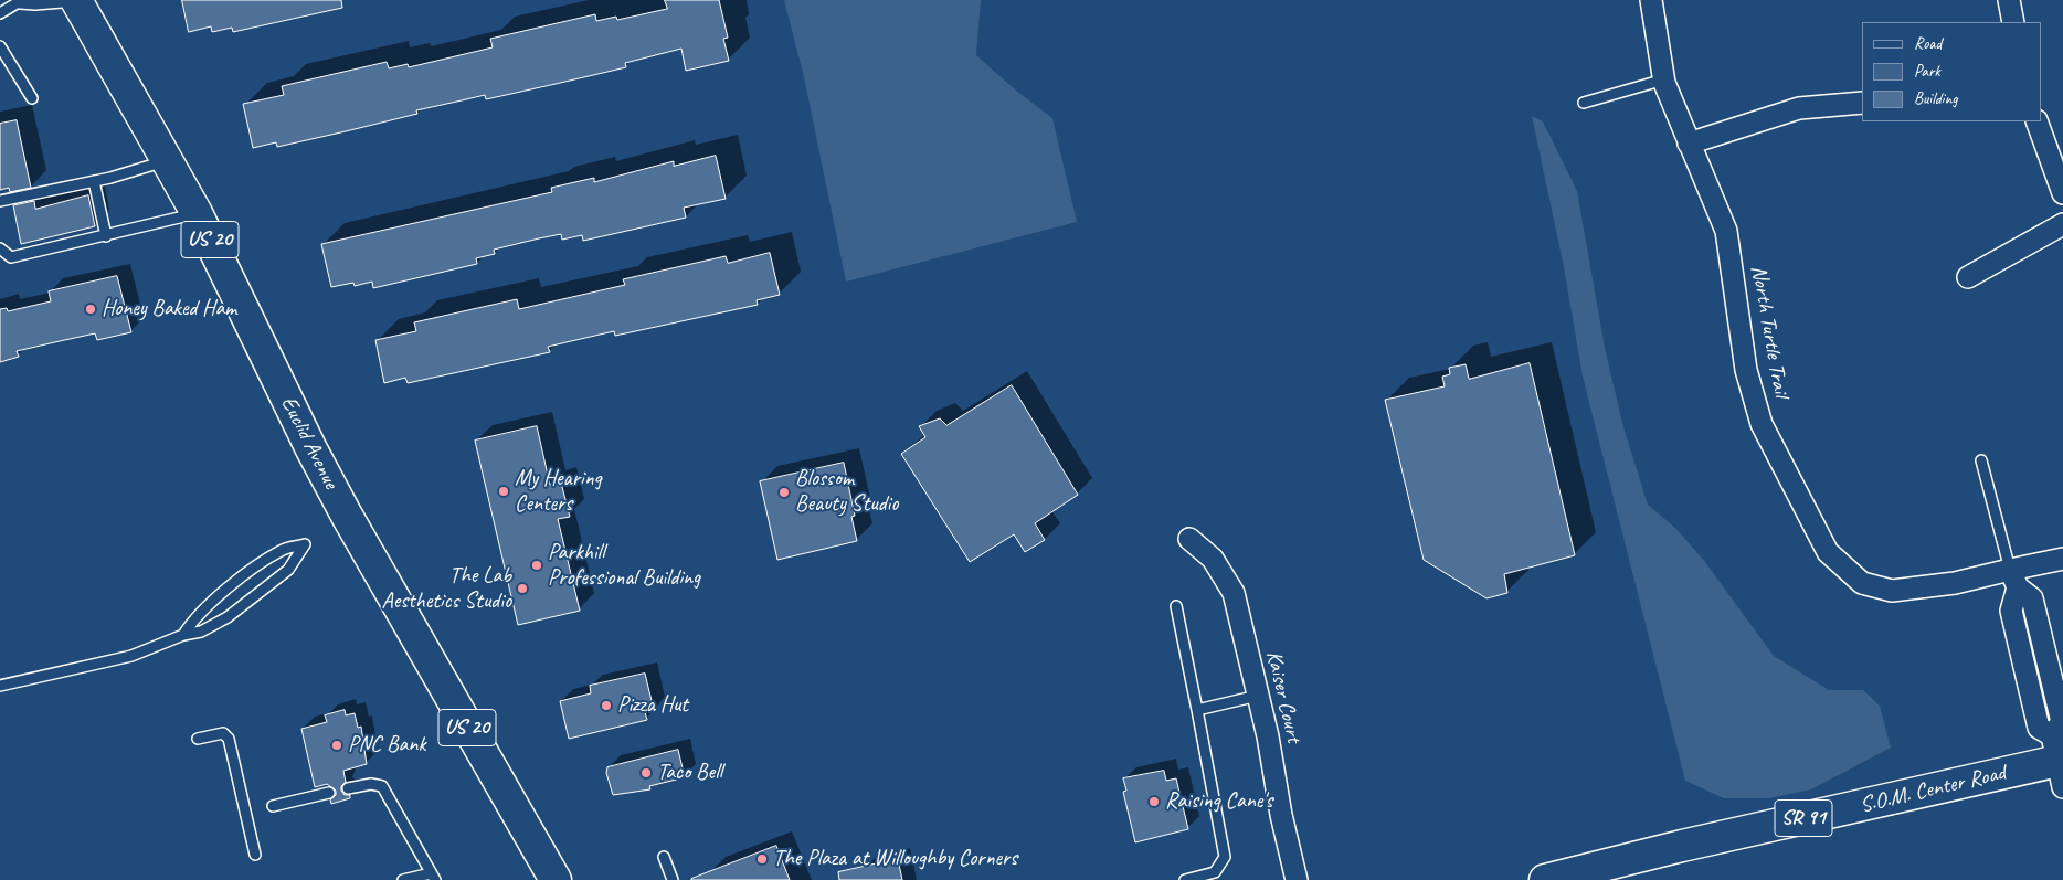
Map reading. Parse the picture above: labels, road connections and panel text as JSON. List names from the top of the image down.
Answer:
{
  "streets": {
    "main road": [
      "US 20",
      "Euclid Avenue",
      "S.O.M. Center Road",
      "SR 91"
    ],
    "street": ["North Turtle Trail", "Kaiser Court"]
  },
  "places": [
    "Honey Baked Ham",
    "My Hearing Centers",
    "Blossom Beauty Studio",
    "Parkhill Professional Building",
    "The Lab Aesthetics Studio",
    "Pizza Hut",
    "PNC Bank",
    "Taco Bell",
    "Raising Cane's",
    "The Plaza at Willoughby Corners"
  ],
  "legend": ["Road", "Park", "Building"]
}
